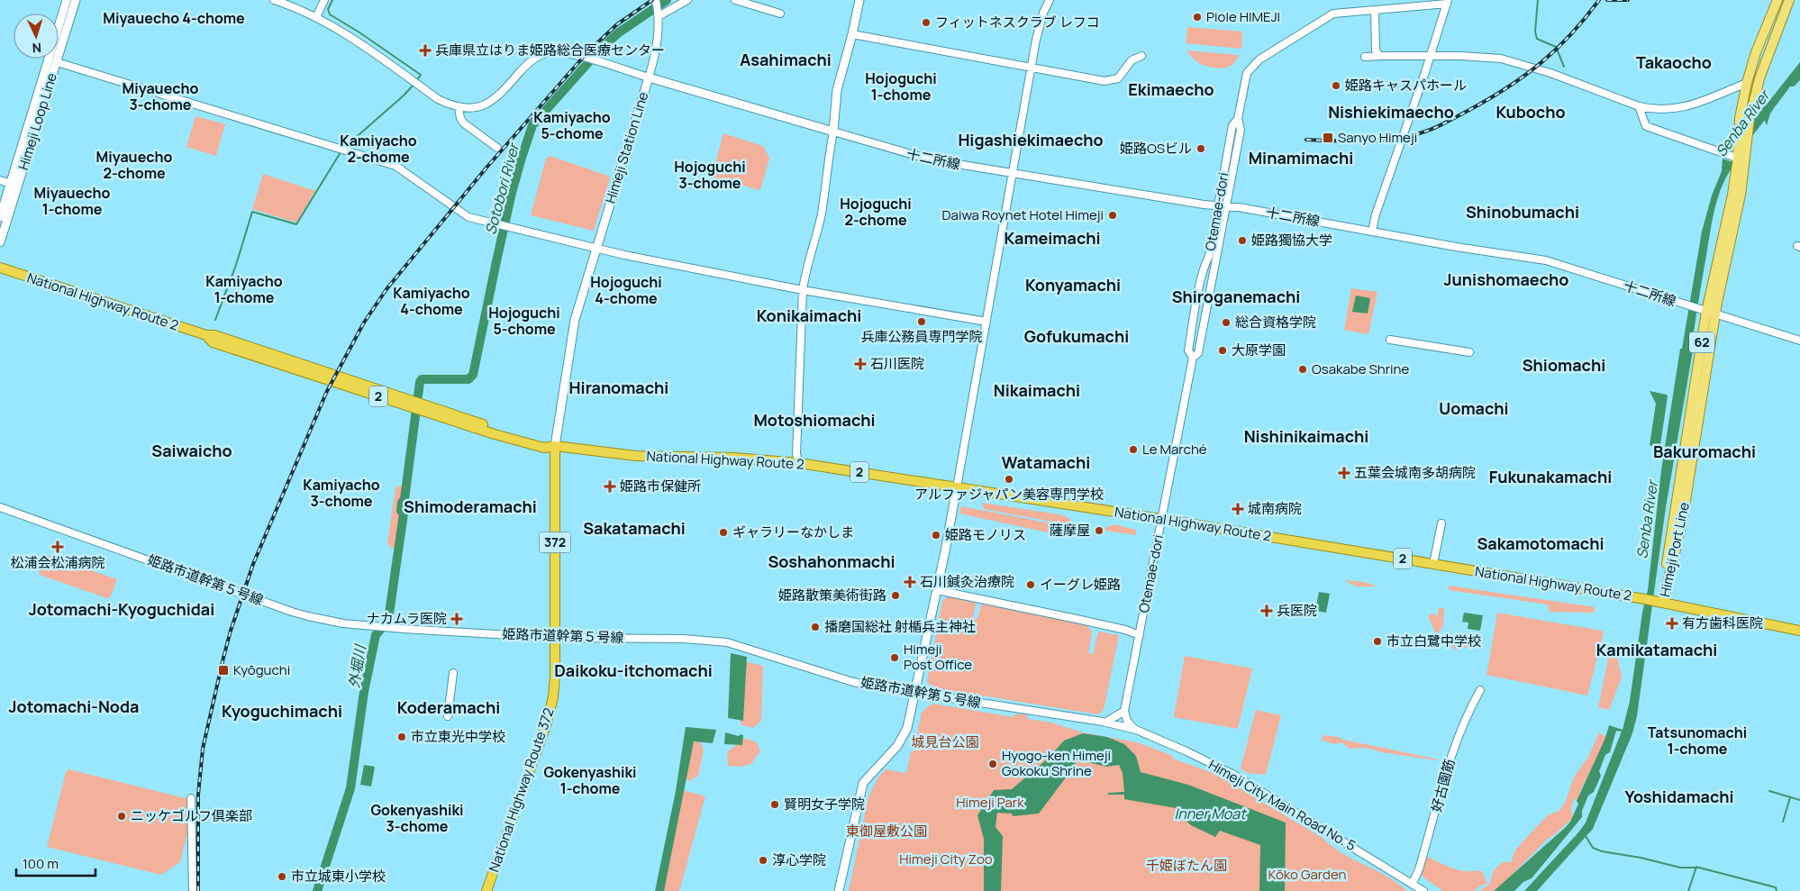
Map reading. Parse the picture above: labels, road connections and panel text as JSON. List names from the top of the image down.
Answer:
{
  "streets": {
    "highway": [
      "National Highway Route 2",
      "2",
      "372",
      "National Highway Route 372"
    ],
    "main road": [
      "Himeji Loop Line",
      "Himeji Station Line",
      "62",
      "Himeji Port Line"
    ],
    "street": [
      "十二所線",
      "Otemae-dori",
      "姫路市道幹第５号線",
      "好古園筋",
      "Himeji City Main Road No. 5"
    ]
  },
  "crossings": [
    ["Himeji Station Line", "十二所線"],
    ["Himeji Station Line", "National Highway Route 2"],
    ["Himeji Station Line", "National Highway Route 372"],
    ["十二所線", "Otemae-dori"],
    ["十二所線", "Himeji Port Line"],
    ["Otemae-dori", "National Highway Route 2"],
    ["National Highway Route 2", "Himeji Port Line"],
    ["National Highway Route 2", "National Highway Route 372"],
    ["姫路市道幹第５号線", "National Highway Route 372"],
    ["姫路市道幹第５号線", "Himeji City Main Road No. 5"],
    ["好古園筋", "Himeji City Main Road No. 5"]
  ],
  "districts": [
    "Miyauecho 4-chome",
    "Asahimachi",
    "Takaocho",
    "Hojoguchi 1-chome",
    "Miyauecho 3-chome",
    "Ekimaecho",
    "Nishiekimaecho",
    "Kubocho",
    "Kamiyacho 5-chome",
    "Kamiyacho 2-chome",
    "Higashiekimaecho",
    "Miyauecho 2-chome",
    "Minamimachi",
    "Hojoguchi 3-chome",
    "Miyauecho 1-chome",
    "Hojoguchi 2-chome",
    "Shinobumachi",
    "Kameimachi",
    "Junishomaecho",
    "Kamiyacho 1-chome",
    "Hojoguchi 4-chome",
    "Konyamachi",
    "Kamiyacho 4-chome",
    "Shiroganemachi",
    "Hojoguchi 5-chome",
    "Konikaimachi",
    "Gofukumachi",
    "Shiomachi",
    "Hiranomachi",
    "Nikaimachi",
    "Uomachi",
    "Motoshiomachi",
    "Nishinikaimachi",
    "Saiwaicho",
    "Bakuromachi",
    "Watamachi",
    "Fukunakamachi",
    "Kamiyacho 3-chome",
    "Shimoderamachi",
    "Sakatamachi",
    "Sakamotomachi",
    "Soshahonmachi",
    "Jotomachi-Kyoguchidai",
    "Kamikatamachi",
    "Daikoku-itchomachi",
    "Jotomachi-Noda",
    "Koderamachi",
    "Kyoguchimachi",
    "Tatsunomachi 1-chome",
    "Gokenyashiki 1-chome",
    "Yoshidamachi",
    "Gokenyashiki 3-chome"
  ],
  "water": [
    "Senba River",
    "Sotobori River",
    "外堀川",
    "Inner Moat"
  ],
  "parks": [
    "城見台公園",
    "Himeji Park",
    "東御屋敷公園",
    "Himeji City Zoo",
    "千姫ぼたん園",
    "Kōko Garden"
  ],
  "places": {
    "other": [
      "Piole HIMEJI",
      "フィットネスクラブ レフコ",
      "姫路キャスパホール",
      "姫路OSビル",
      "Daiwa Roynet Hotel Himeji",
      "姫路獨協大学",
      "兵庫公務員専門学院",
      "総合資格学院",
      "大原学園",
      "Osakabe Shrine",
      "Le Marché",
      "アルファジャパン美容専門学校",
      "薩摩屋",
      "ギャラリーなかしま",
      "姫路モノリス",
      "イーグレ姫路",
      "姫路散策美術街路",
      "播磨国総社 射楯兵主神社",
      "市立白鷺中学校",
      "Himeji Post Office",
      "市立東光中学校",
      "Hyogo-ken Himeji Gokoku Shrine",
      "賢明女子学院",
      "ニッケゴルフ倶楽部",
      "淳心学院",
      "市立城東小学校"
    ],
    "health": [
      "兵庫県立はりま姫路総合医療センター",
      "石川医院",
      "五葉会城南多胡病院",
      "姫路市保健所",
      "城南病院",
      "松浦会松浦病院",
      "石川鍼灸治療院",
      "兵医院",
      "ナカムラ医院",
      "有方歯科医院"
    ],
    "transit": ["Sanyo Himeji", "Kyōguchi"]
  },
  "scale_bar": "100 m",
  "north": "bottom"
}
